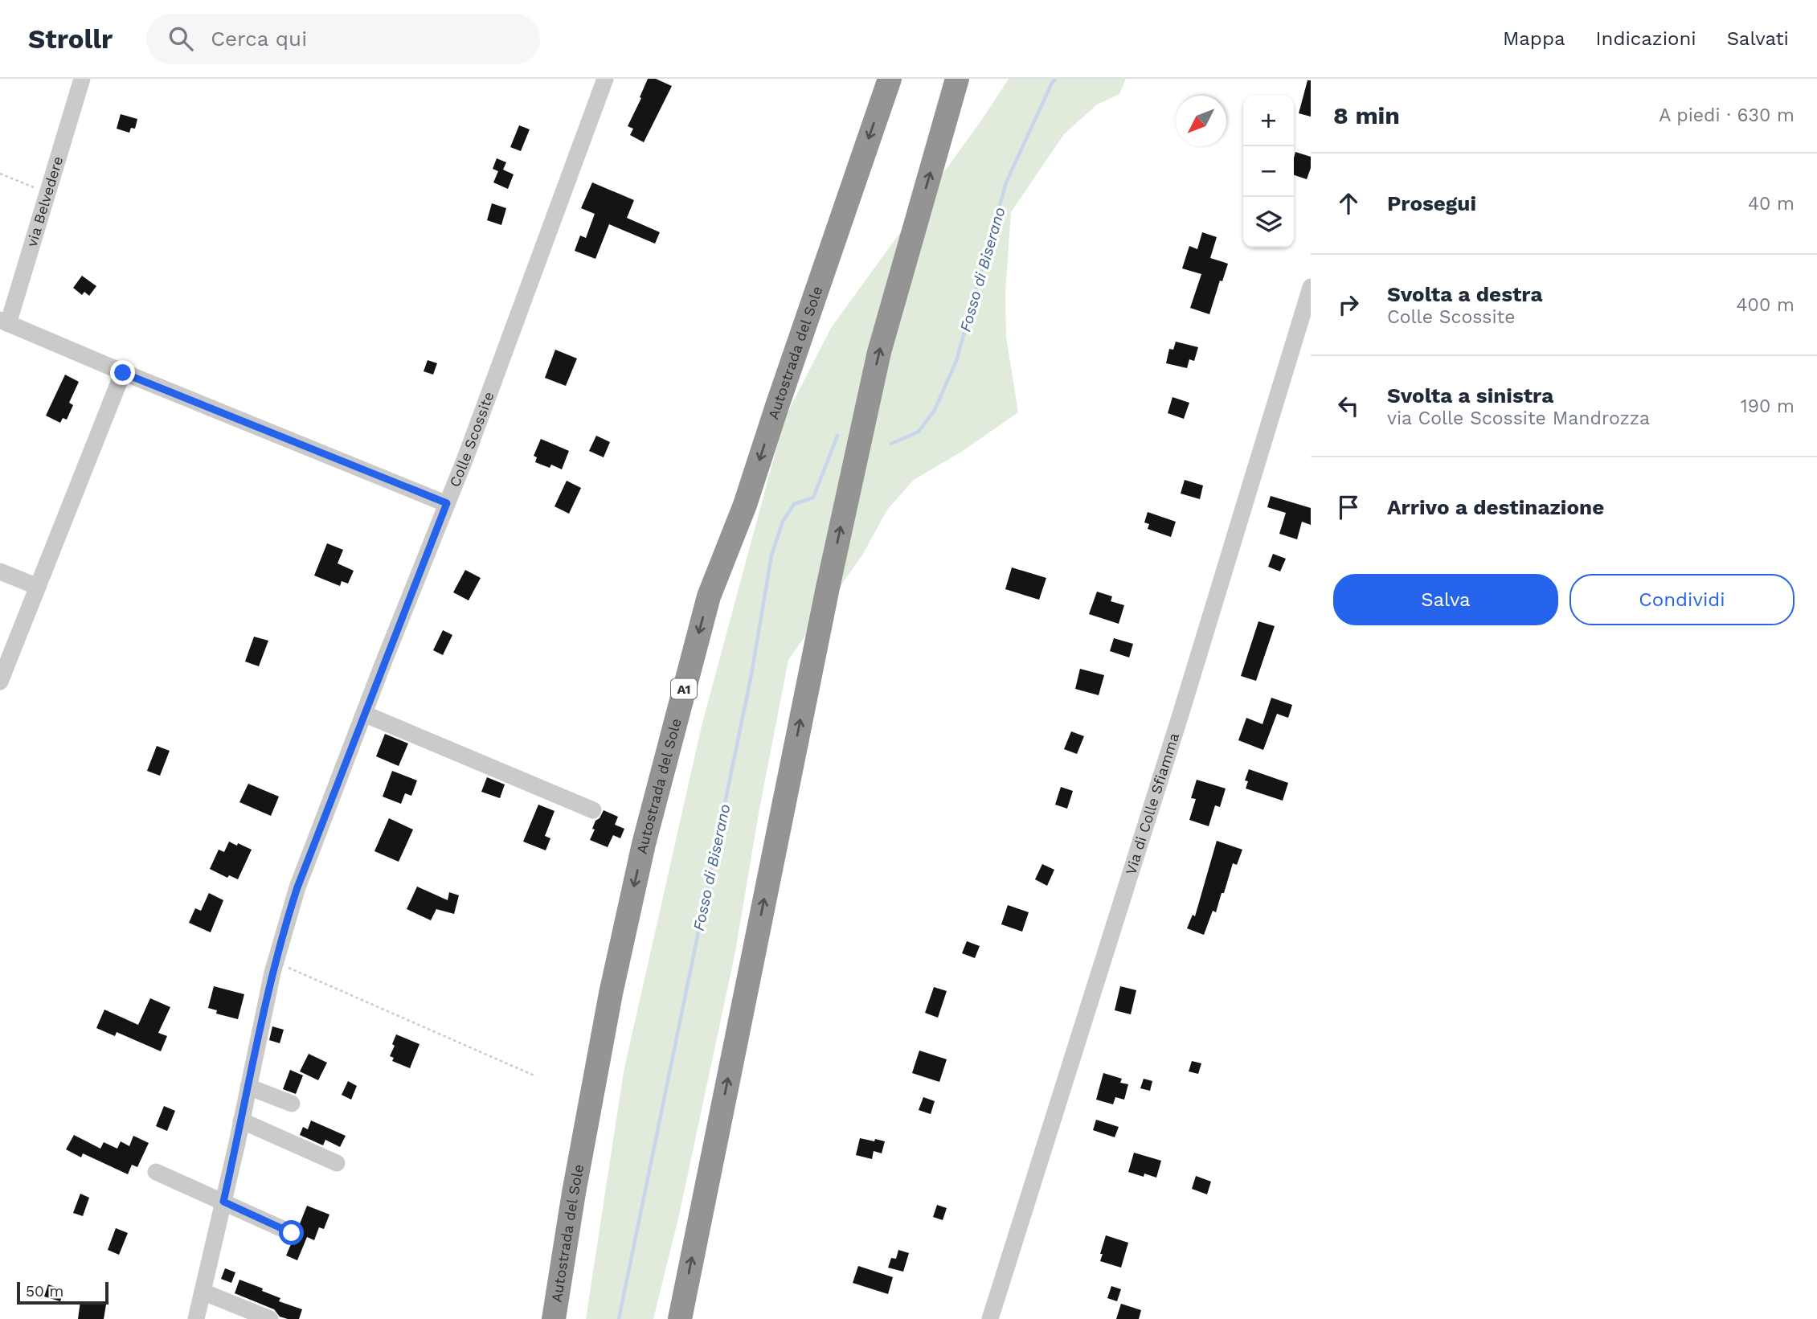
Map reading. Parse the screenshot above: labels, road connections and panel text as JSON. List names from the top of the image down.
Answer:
{
  "streets": {
    "highway": ["Autostrada del Sole", "A1"],
    "street": ["via Belvedere", "Colle Scossite", "Via di Colle Sfiamma"]
  },
  "water": ["Fosso di Biserano"],
  "scale_bar": "50 m",
  "north": "bottom left",
  "page": {
    "header": "Strollr",
    "search": "Cerca qui",
    "nav": ["Mappa", "Indicazioni", "Salvati"],
    "heading": ["8 min", "A piedi · 630 m"],
    "map_buttons": ["+", "−"],
    "list": [
      ["Prosegui", "40 m"],
      ["Svolta a destra", "Colle Scossite", "400 m"],
      ["Svolta a sinistra", "via Colle Scossite Mandrozza", "190 m"],
      "Arrivo a destinazione"
    ],
    "buttons": ["Salva", "Condividi"],
    "scale": "50 m"
  }
}
